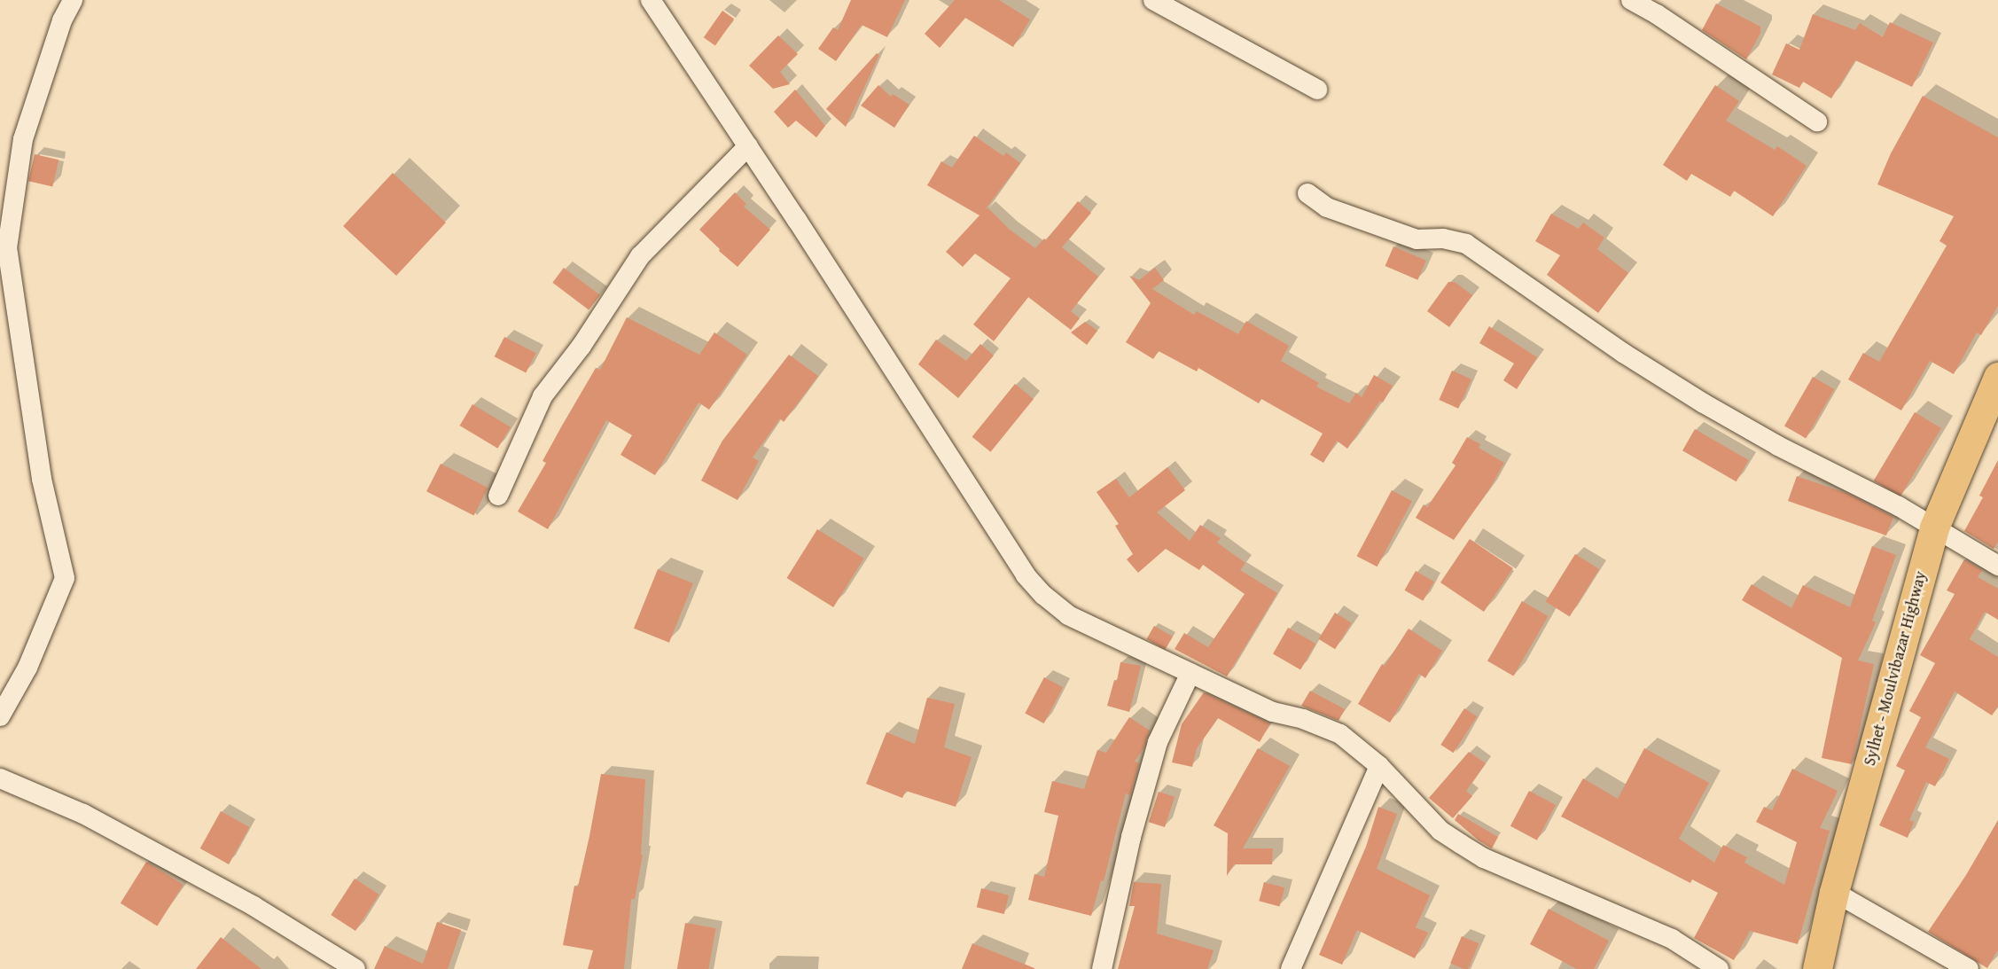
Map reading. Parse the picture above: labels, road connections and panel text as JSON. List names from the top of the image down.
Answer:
{
  "streets": {
    "highway": ["Sylhet - Moulvibazar Highway"]
  }
}
